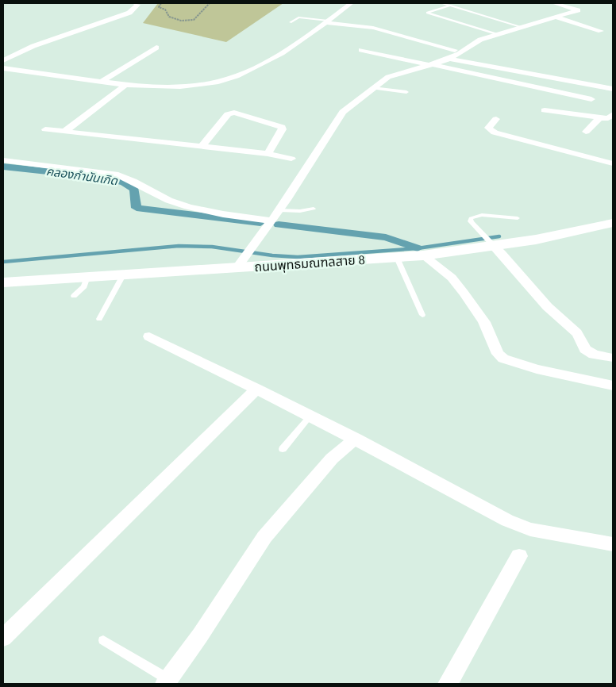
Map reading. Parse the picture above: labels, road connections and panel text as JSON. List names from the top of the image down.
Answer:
{
  "streets": {
    "street": ["ถนนพุทธมณฑลสาย 8"]
  },
  "water": ["คลองกำนันเกิด"]
}
